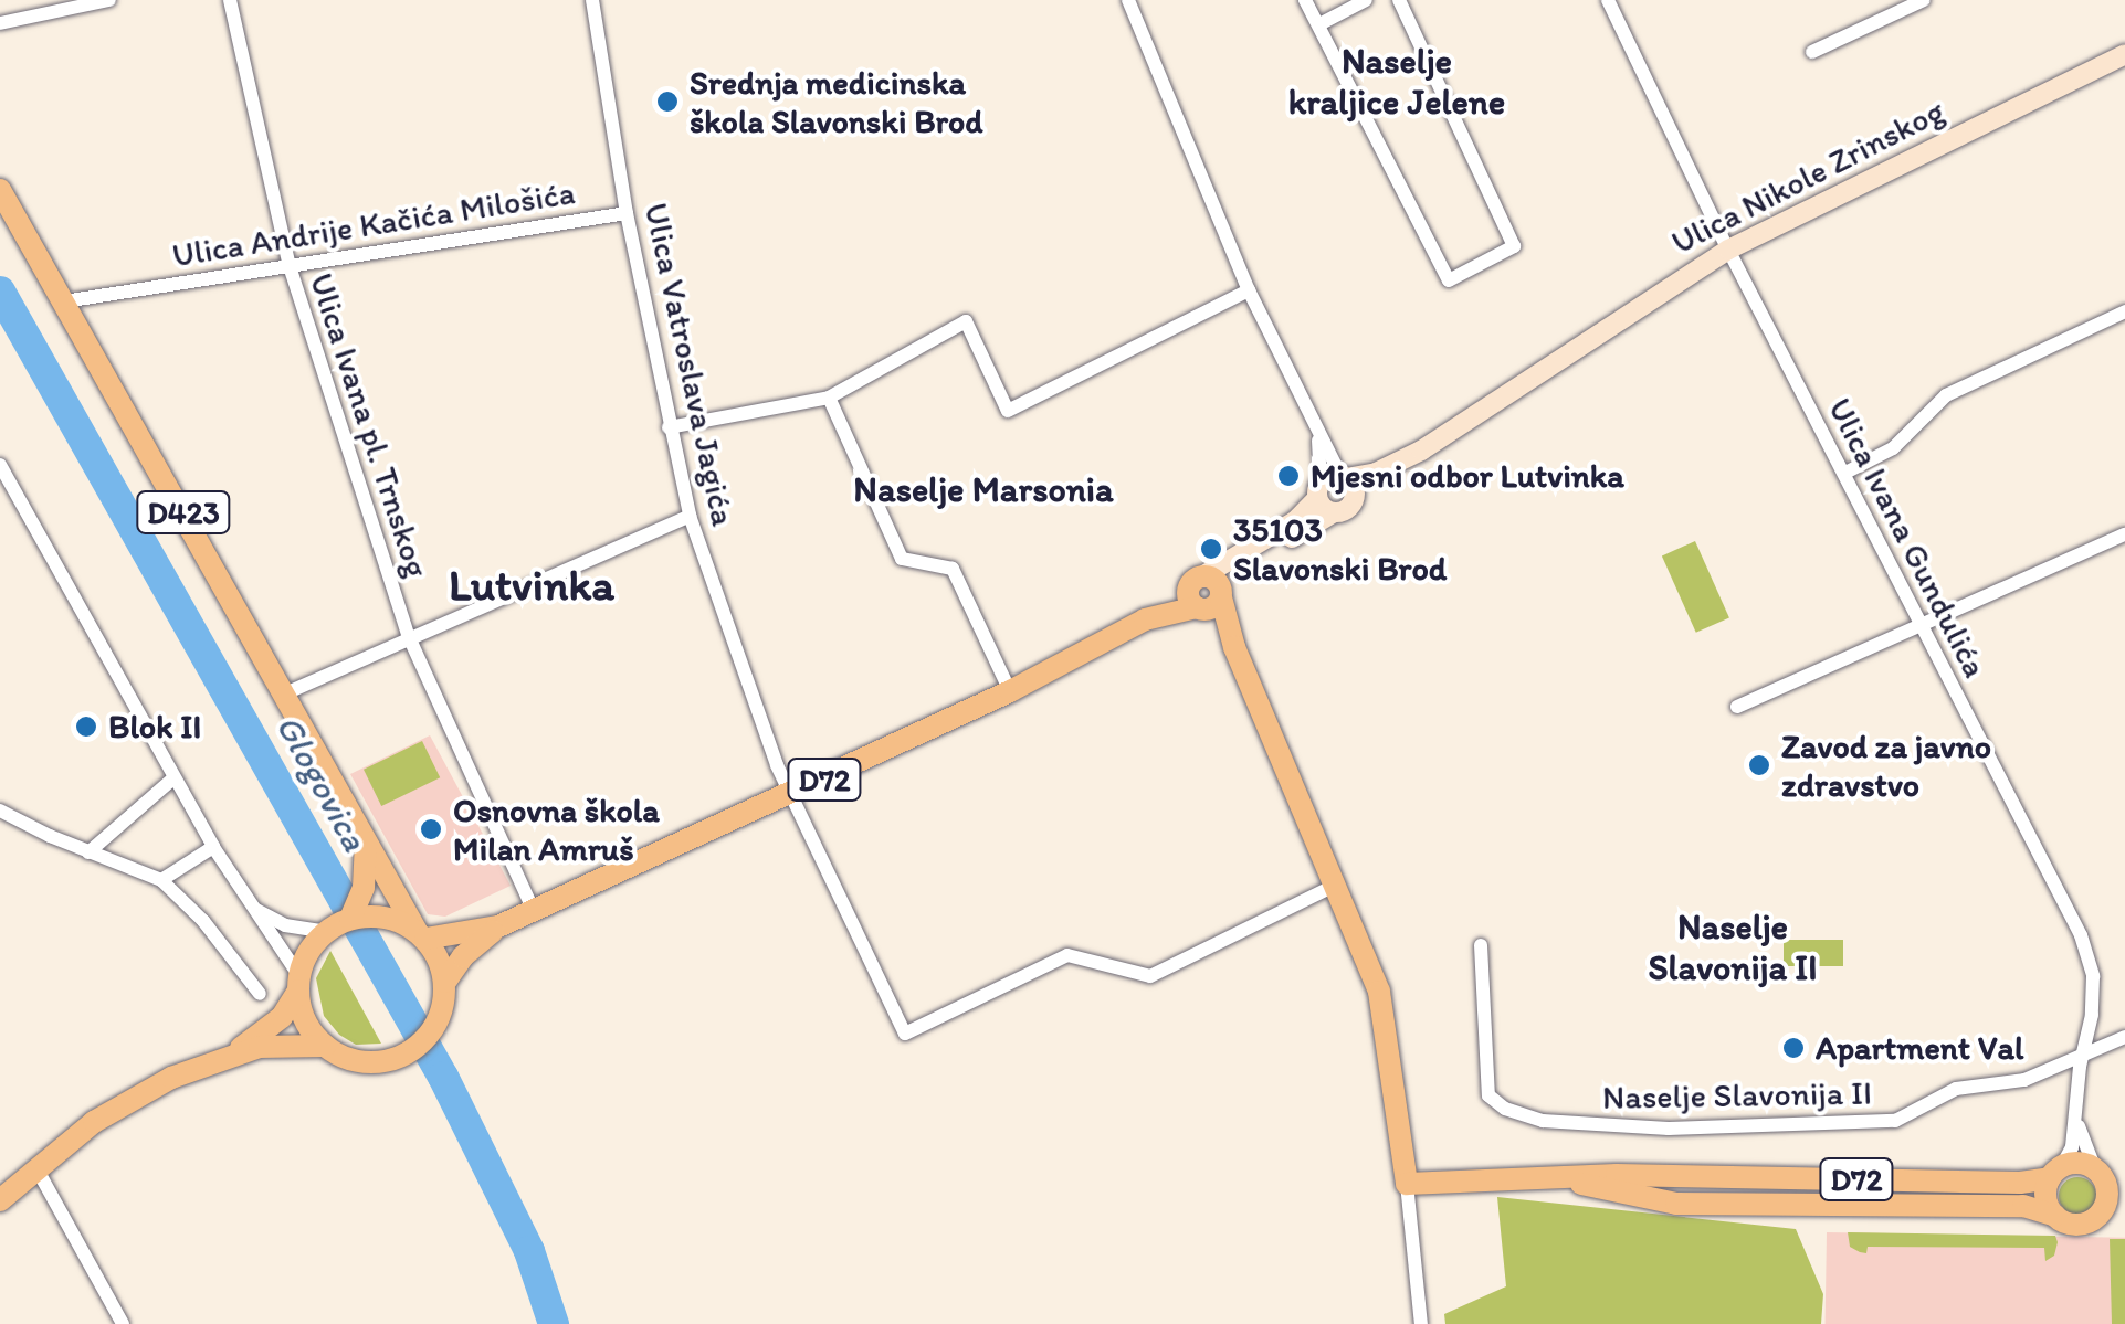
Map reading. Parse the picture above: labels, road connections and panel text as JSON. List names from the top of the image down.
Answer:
{
  "streets": {
    "main road": ["Ulica Nikole Zrinskog", "D423", "D72"],
    "street": [
      "Ulica Andrije Kačića Milošića",
      "Ulica Vatroslava Jagića",
      "Ulica Ivana pl. Trnskog",
      "Ulica Ivana Gundulića",
      "Naselje Slavonija II"
    ]
  },
  "crossings": [
    ["Ulica Nikole Zrinskog", "Ulica Vatroslava Jagića"],
    ["Ulica Nikole Zrinskog", "Ulica Ivana pl. Trnskog"],
    ["Ulica Nikole Zrinskog", "D423"],
    ["Ulica Nikole Zrinskog", "Ulica Ivana Gundulića"],
    ["Ulica Andrije Kačića Milošića", "Ulica Vatroslava Jagića"],
    ["Ulica Andrije Kačića Milošića", "Ulica Ivana pl. Trnskog"],
    ["Ulica Andrije Kačića Milošića", "D423"],
    ["Ulica Ivana Gundulića", "D72"],
    ["Ulica Ivana Gundulića", "Naselje Slavonija II"]
  ],
  "districts": [
    "Naselje kraljice Jelene",
    "Naselje Marsonia",
    "Lutvinka",
    "Naselje Slavonija II"
  ],
  "water": ["Glogovica"],
  "places": [
    "Srednja medicinska škola Slavonski Brod",
    "Mjesni odbor Lutvinka",
    "35103 Slavonski Brod",
    "Blok II",
    "Zavod za javno zdravstvo",
    "Osnovna škola Milan Amruš",
    "Apartment Val"
  ]
}
